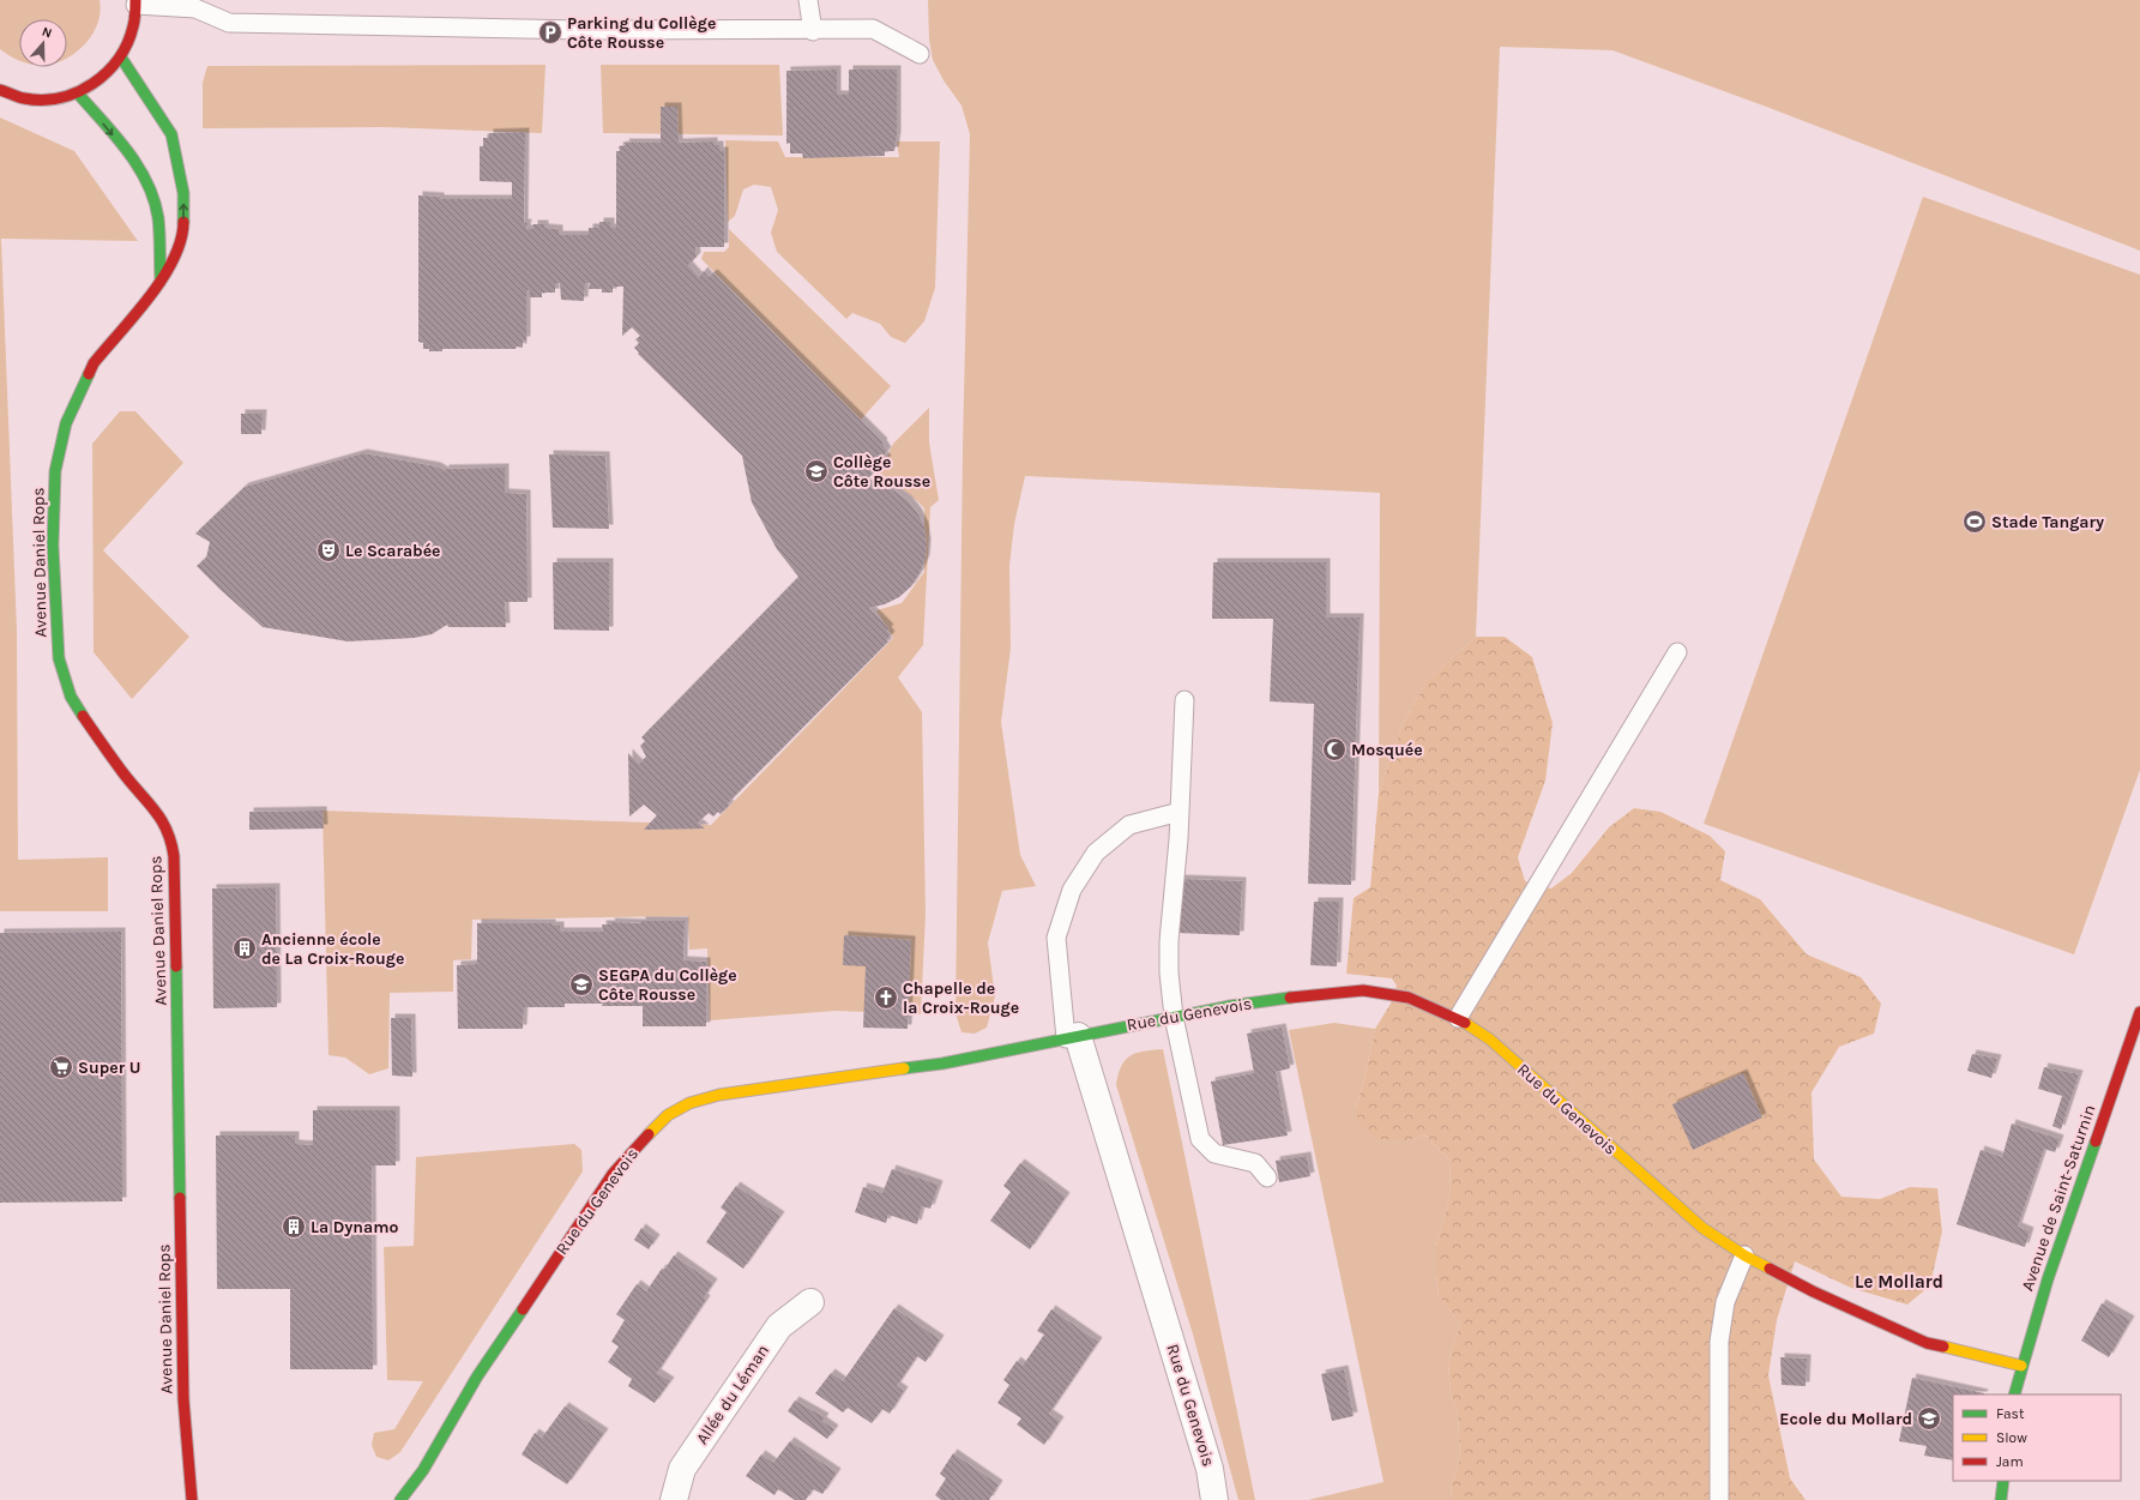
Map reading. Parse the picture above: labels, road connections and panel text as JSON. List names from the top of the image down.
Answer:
{
  "streets": {
    "main road": ["Avenue Daniel Rops", "Rue du Genevois", "Avenue de Saint-Saturnin"],
    "street": ["Allée du Léman"]
  },
  "crossings": [
    ["Rue du Genevois", "Avenue de Saint-Saturnin"]
  ],
  "districts": ["Le Mollard"],
  "places": {
    "parking": ["Parking du Collège Côte Rousse"],
    "school or university": ["Collège Côte Rousse", "SEGPA du Collège Côte Rousse", "Ecole du Mollard"],
    "sports": ["Stade Tangary"],
    "theatre": ["Le Scarabée"],
    "mosque": ["Mosquée"],
    "building": ["Ancienne école de La Croix-Rouge", "La Dynamo"],
    "church": ["Chapelle de la Croix-Rouge"],
    "supermarket": ["Super U"]
  },
  "legend": ["Fast", "Slow", "Jam"],
  "north": "top"
}
